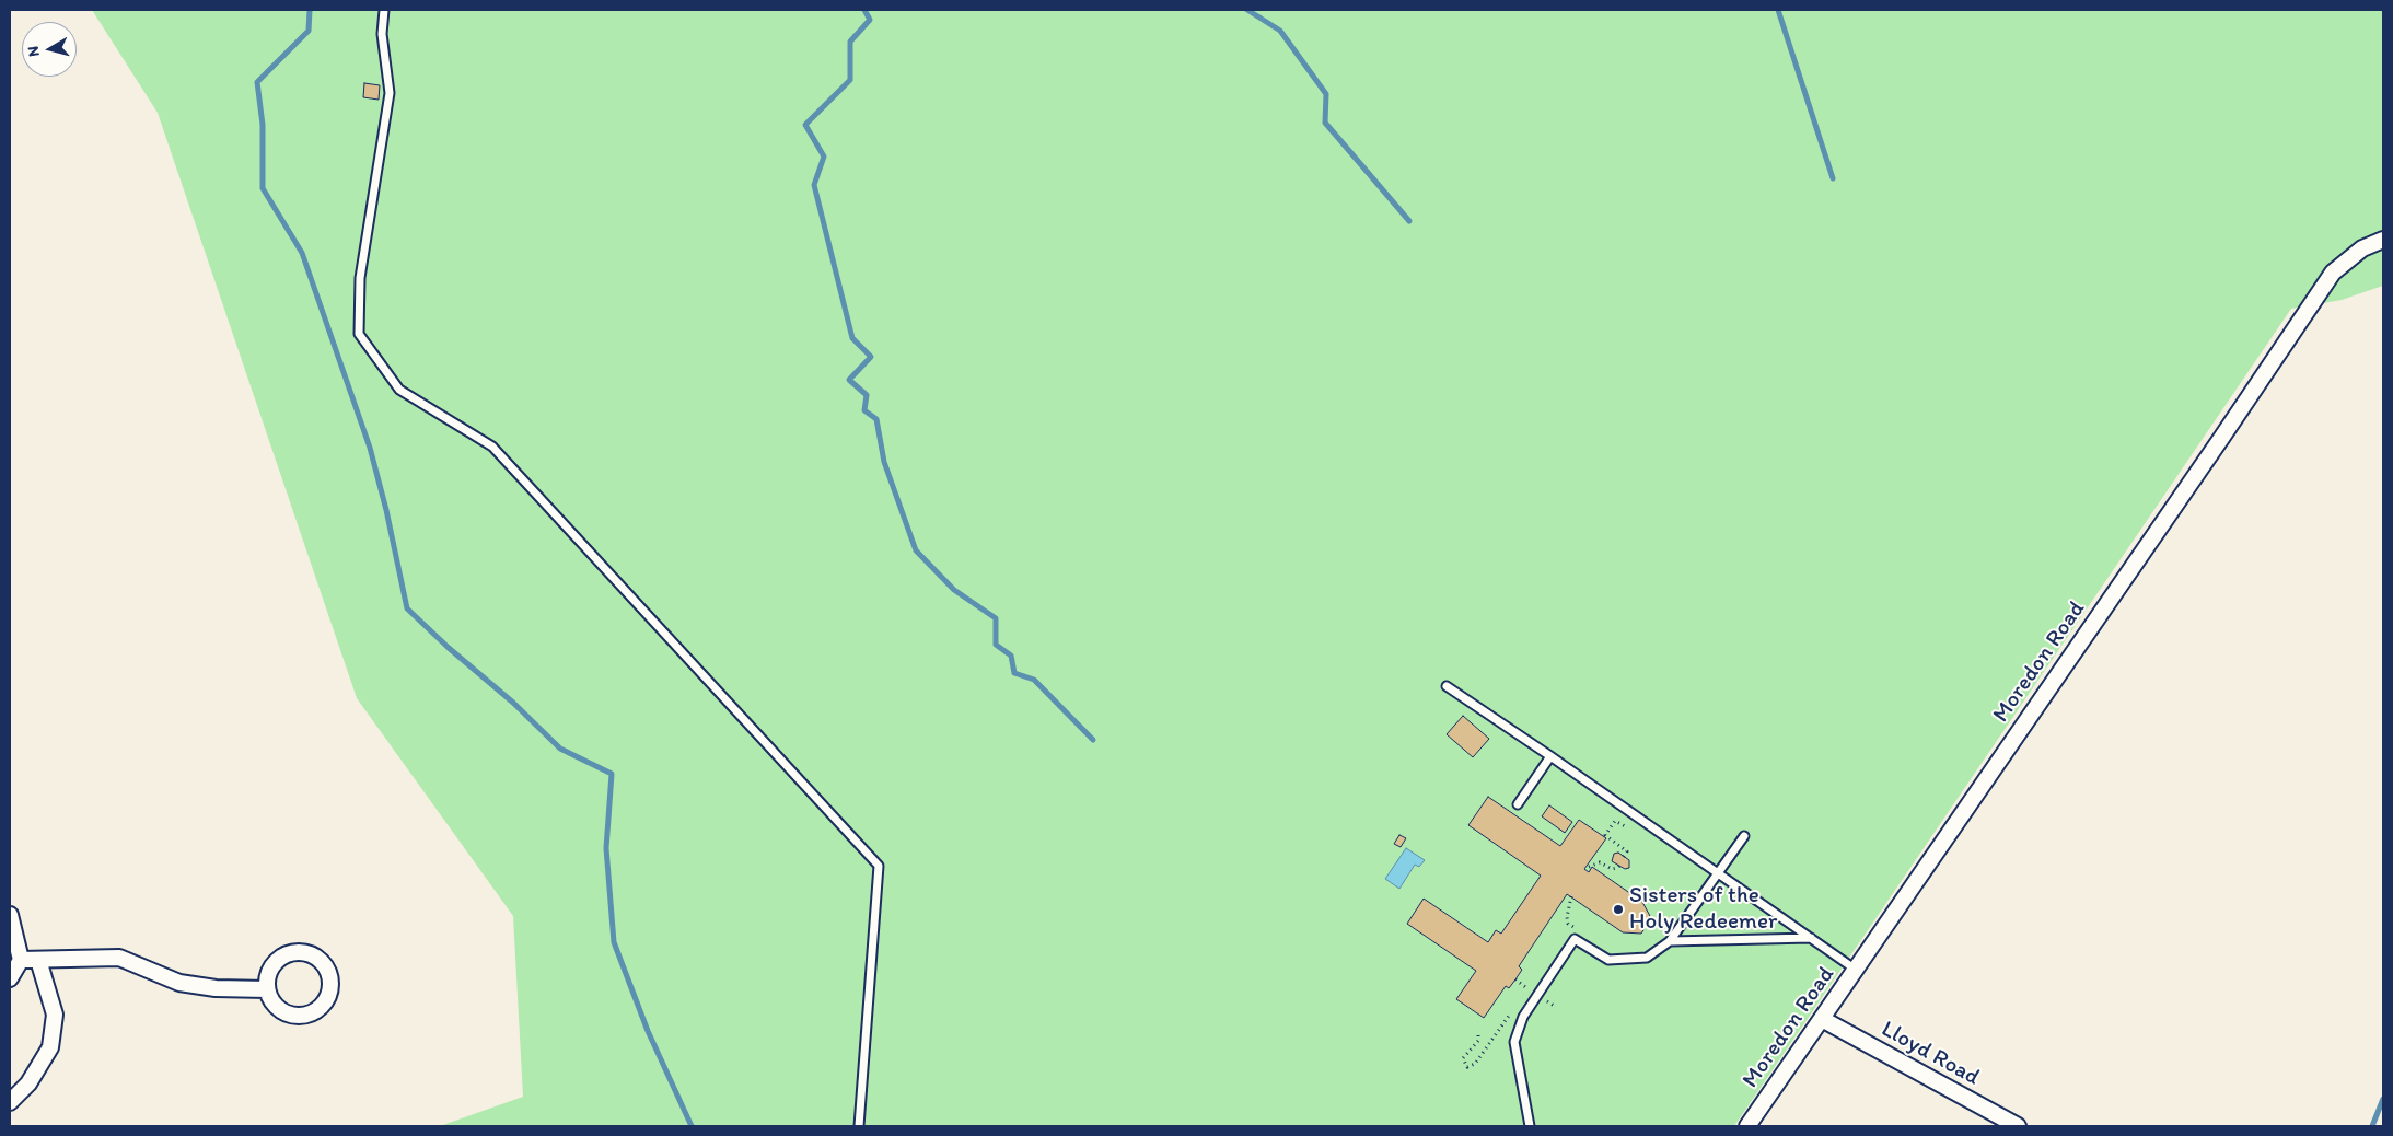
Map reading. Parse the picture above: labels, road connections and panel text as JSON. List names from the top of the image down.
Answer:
{
  "streets": {
    "street": ["Moredon Road", "Lloyd Road"]
  },
  "crossings": [
    ["Moredon Road", "Lloyd Road"]
  ],
  "places": ["Sisters of the Holy Redeemer"],
  "north": "left"
}
